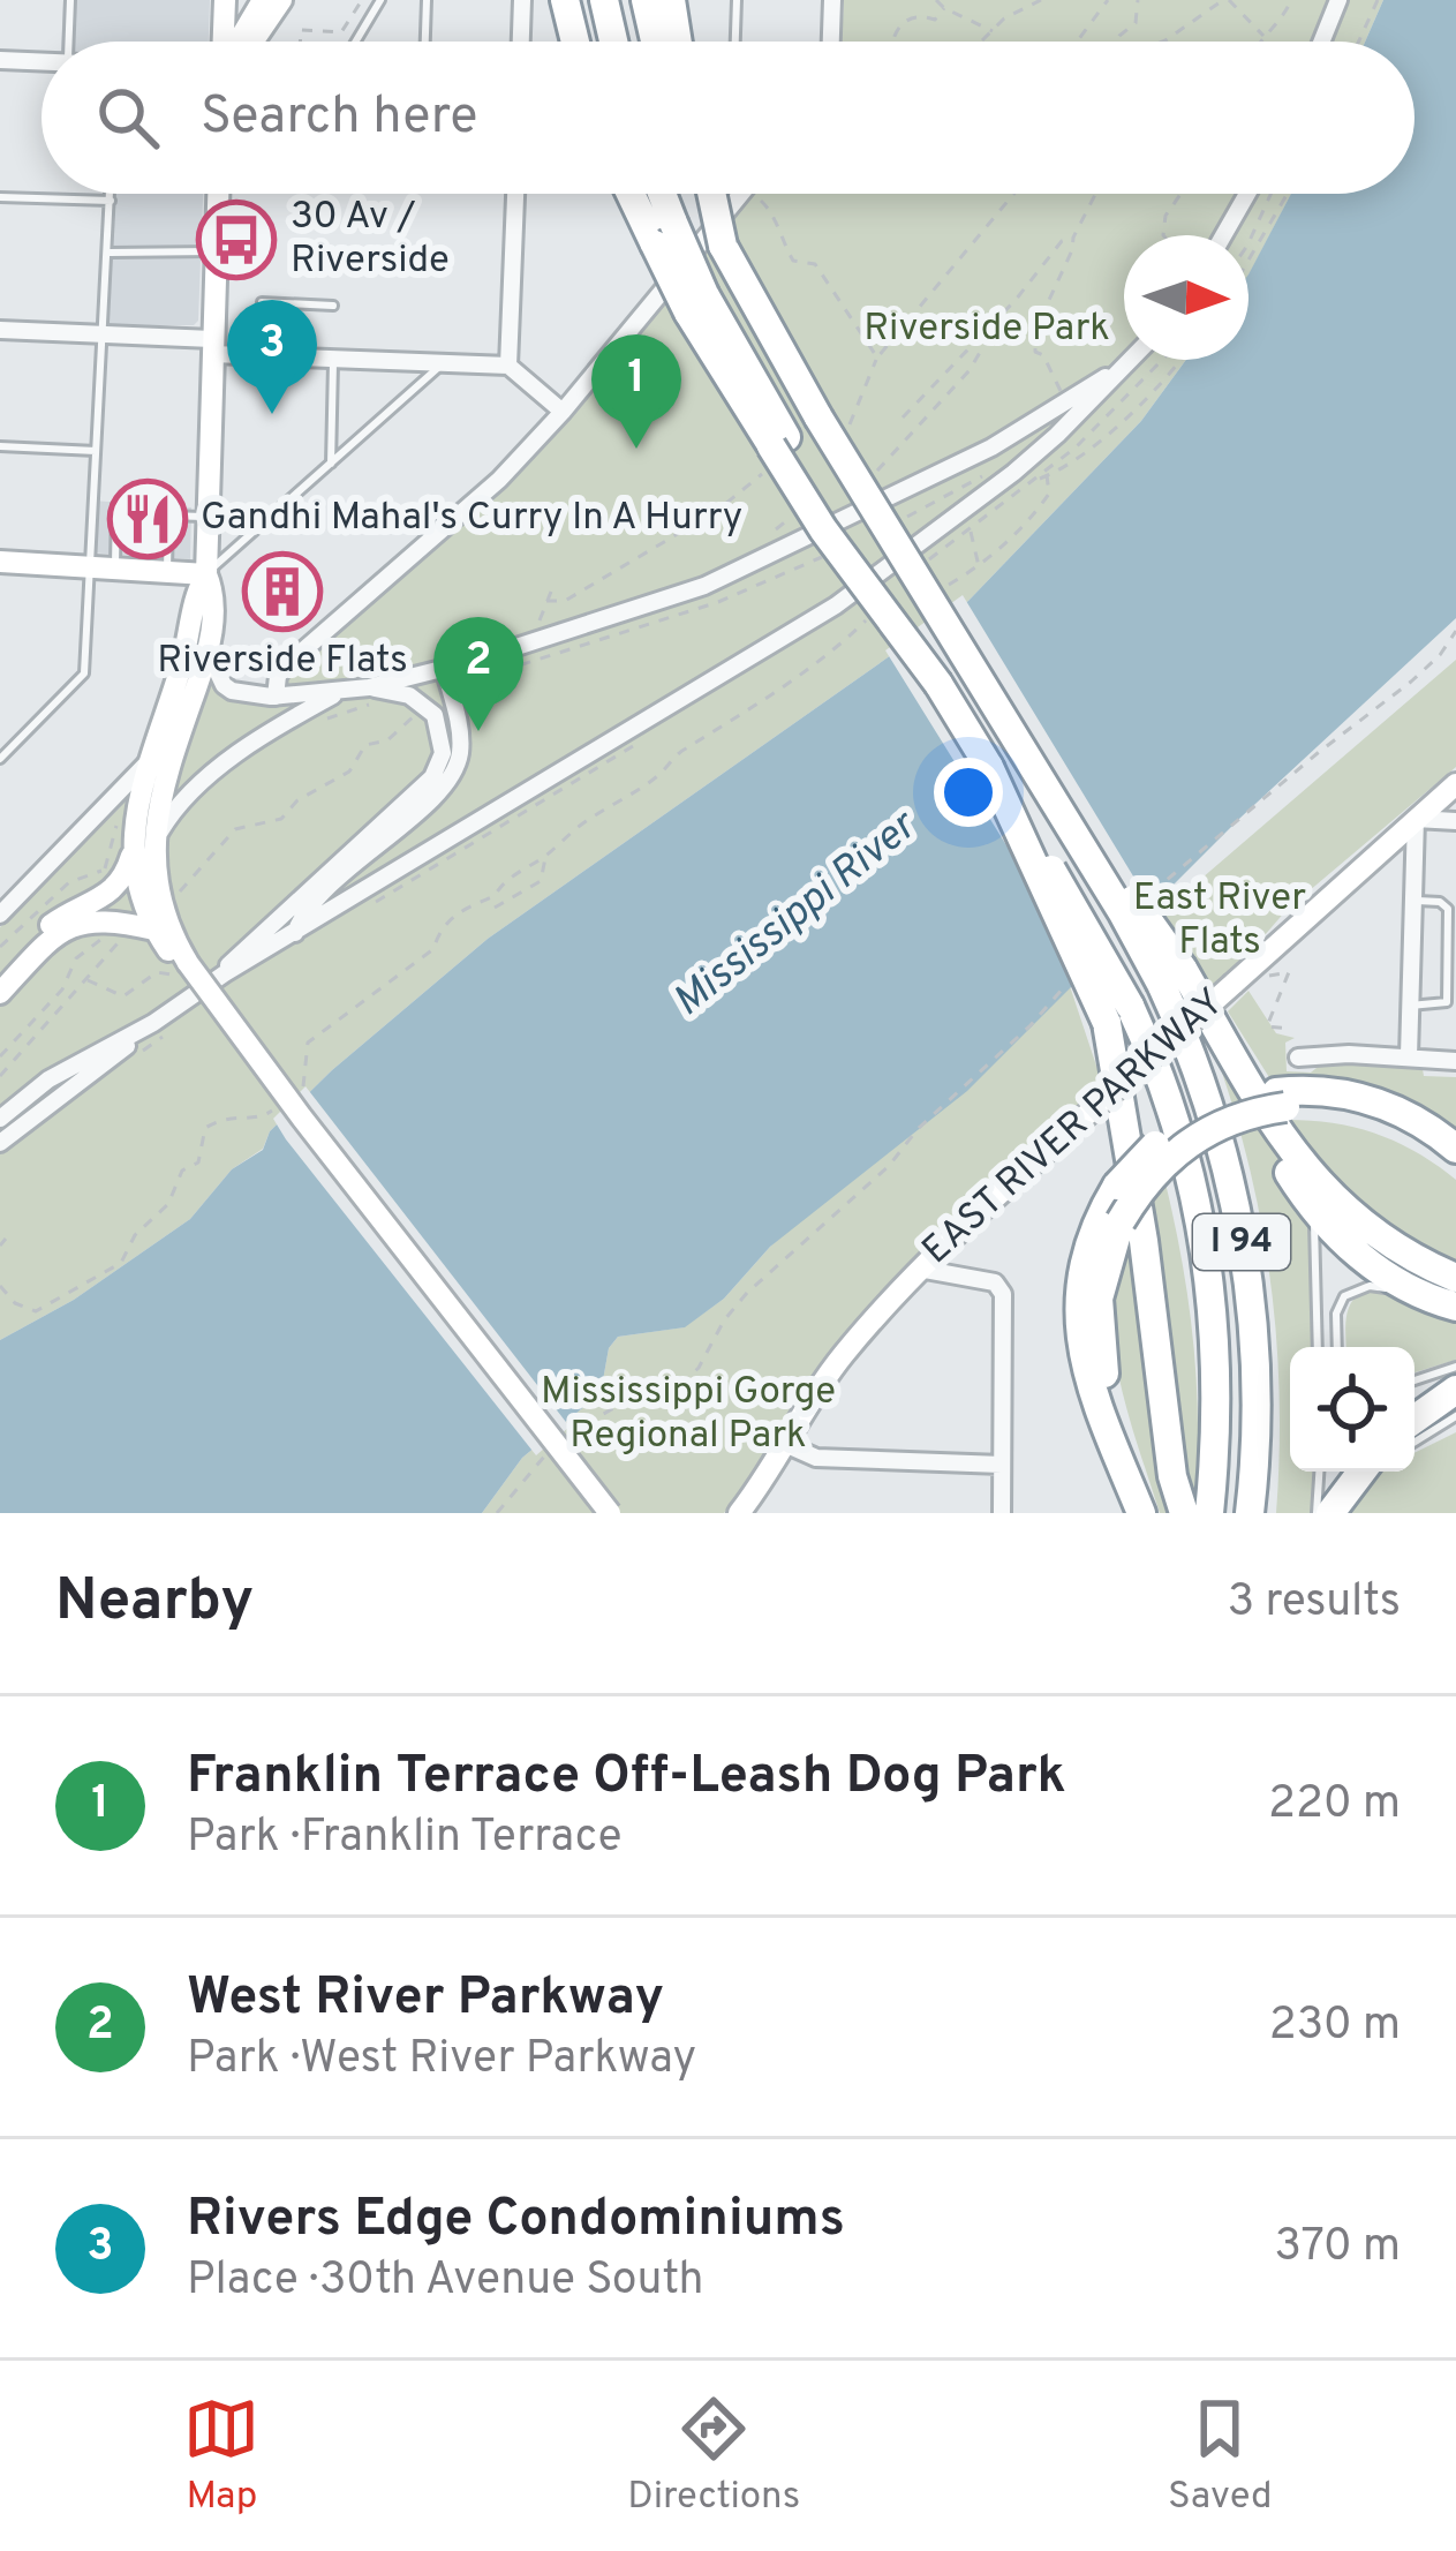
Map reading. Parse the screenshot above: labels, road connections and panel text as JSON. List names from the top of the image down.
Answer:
{
  "streets": {
    "highway": ["I 94"],
    "street": ["EAST RIVER PARKWAY"]
  },
  "water": ["Mississippi River"],
  "parks": ["Riverside Park", "East River Flats", "Mississippi Gorge Regional Park"],
  "places": {
    "bus stop": ["30 Av / Riverside"],
    "restaurant": ["Gandhi Mahal's Curry In A Hurry"],
    "building": ["Riverside Flats"]
  },
  "north": "right",
  "page": {
    "search": "Search here",
    "pins": ["3", "1", "2"],
    "heading": ["Nearby", "3 results"],
    "list": [
      {
        "mark": "1",
        "name": "Franklin Terrace Off-Leash Dog Park",
        "note": "Park · Franklin Terrace",
        "value": "220 m"
      },
      {
        "mark": "2",
        "name": "West River Parkway",
        "note": "Park · West River Parkway",
        "value": "230 m"
      },
      {
        "mark": "3",
        "name": "Rivers Edge Condominiums",
        "note": "Place · 30th Avenue South",
        "value": "370 m"
      }
    ],
    "nav": ["Map", "Directions", "Saved"]
  }
}
